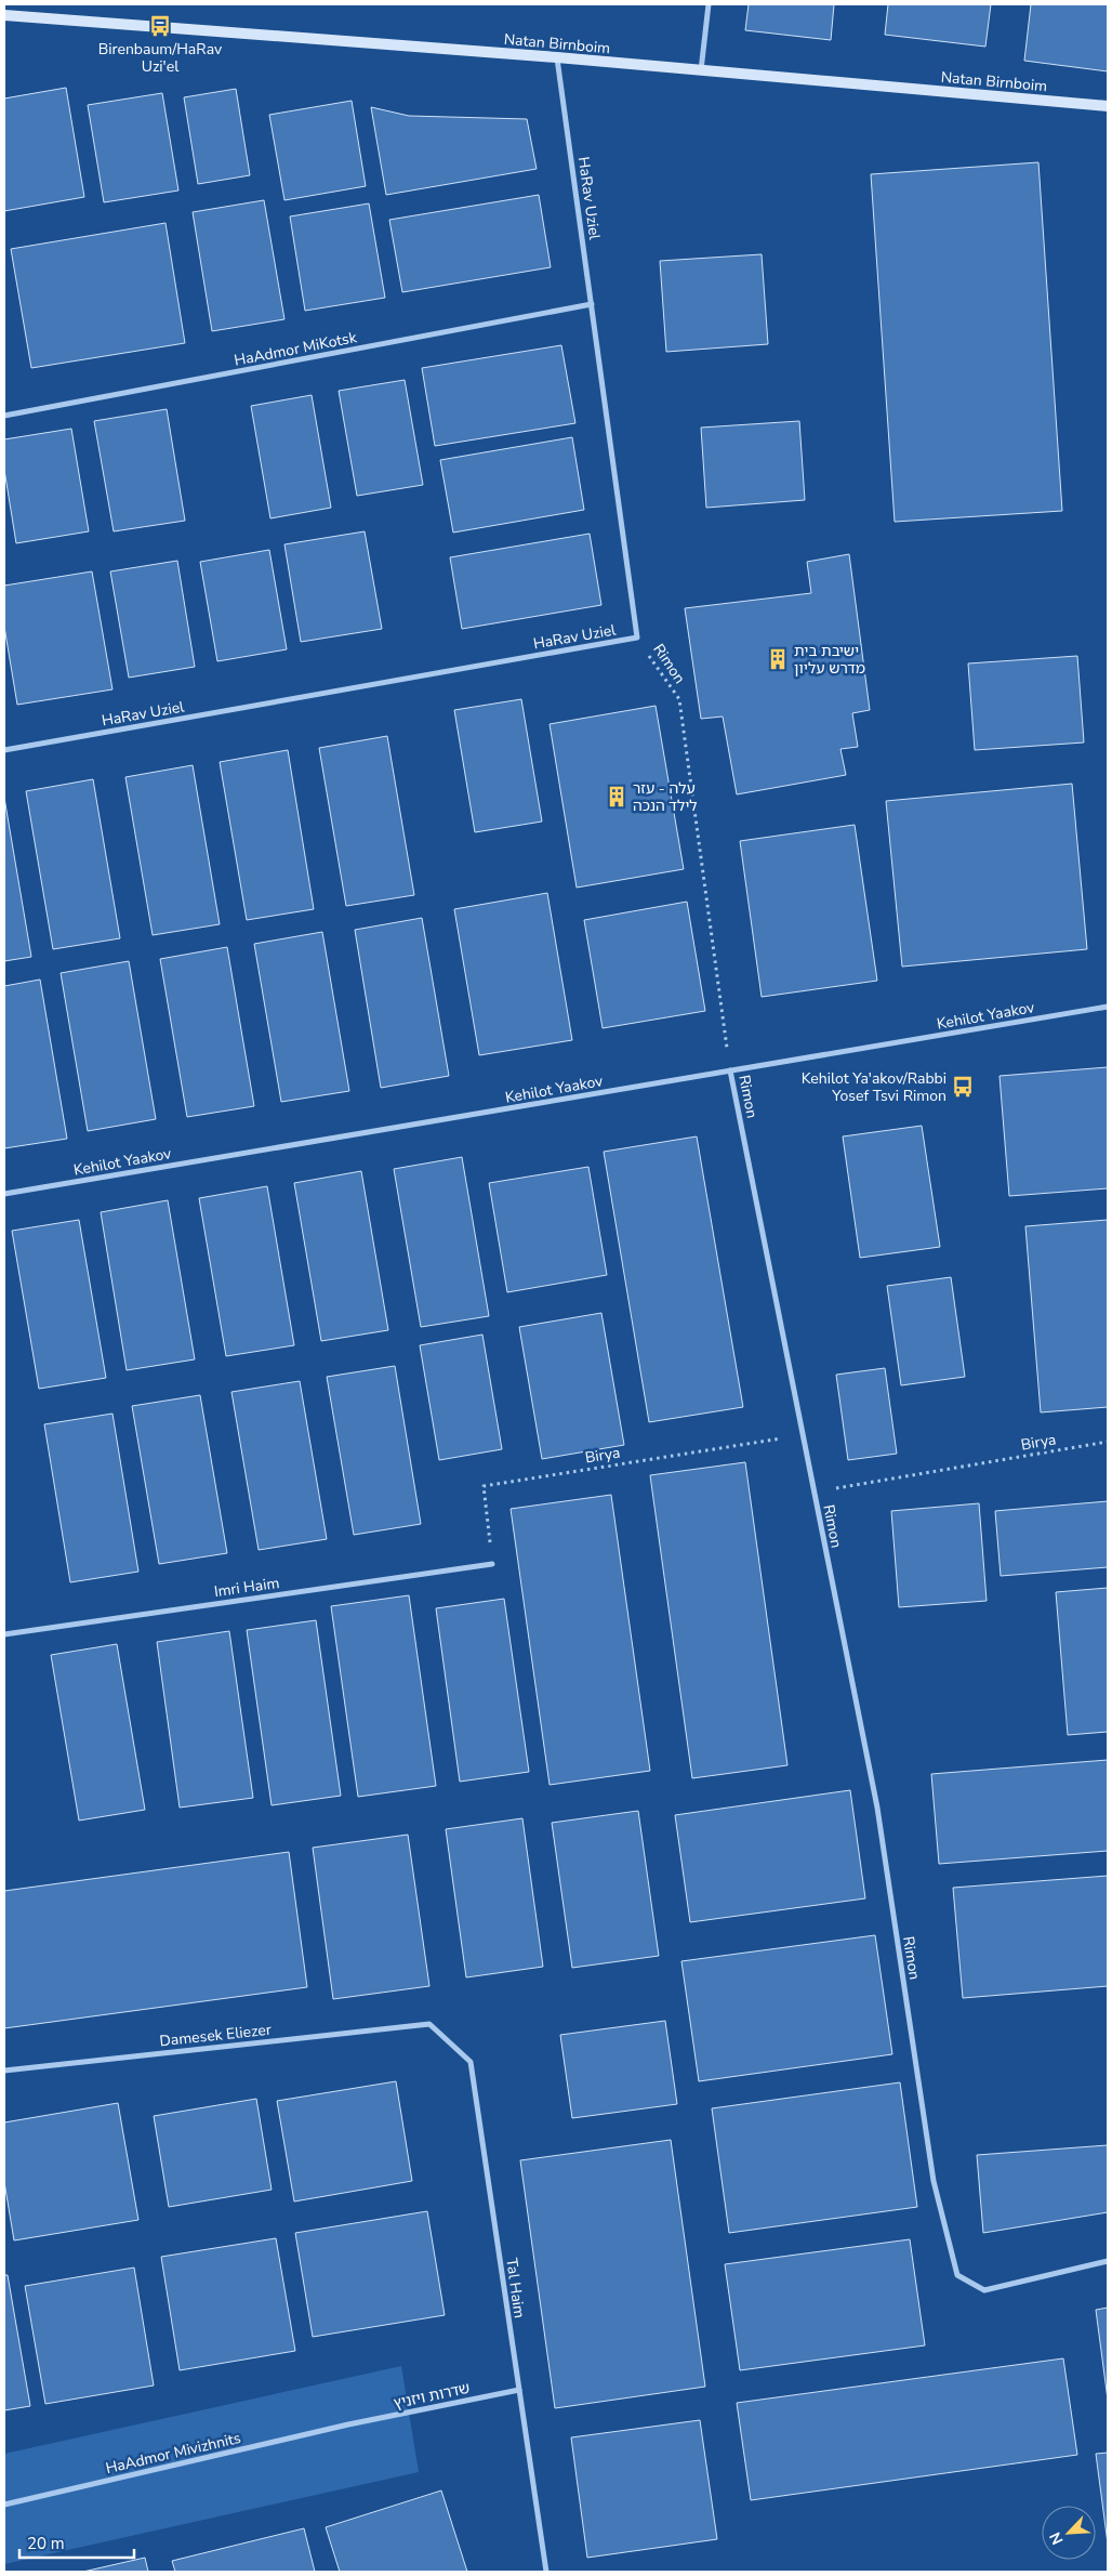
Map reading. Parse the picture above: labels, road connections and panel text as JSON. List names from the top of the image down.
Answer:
{
  "streets": {
    "street": [
      "Natan Birnboim",
      "HaRav Uziel",
      "HaAdmor MiKotsk",
      "Rimon",
      "Kehilot Yaakov",
      "Imri Haim",
      "Damesek Eliezer",
      "Tal Haim",
      "שדרות ויזניץ",
      "HaAdmor Mivizhnits"
    ],
    "path": ["Birya"]
  },
  "crossings": [
    ["Natan Birnboim", "HaRav Uziel"],
    ["HaRav Uziel", "HaAdmor MiKotsk"],
    ["HaRav Uziel", "Rimon"],
    ["Rimon", "Kehilot Yaakov"],
    ["Rimon", "Birya"],
    ["Birya", "Imri Haim"],
    ["Damesek Eliezer", "Tal Haim"],
    ["Tal Haim", "שדרות ויזניץ"],
    ["שדרות ויזניץ", "HaAdmor Mivizhnits"]
  ],
  "places": {
    "bus stop": ["Birenbaum/HaRav Uzi'el", "Kehilot Ya'akov/Rabbi Yosef Tsvi Rimon"],
    "building": ["ישיבת בית מדרש עליון", "עלה - עזר לילד הנכה"]
  },
  "scale_bar": "20 m",
  "north": "bottom left"
}
